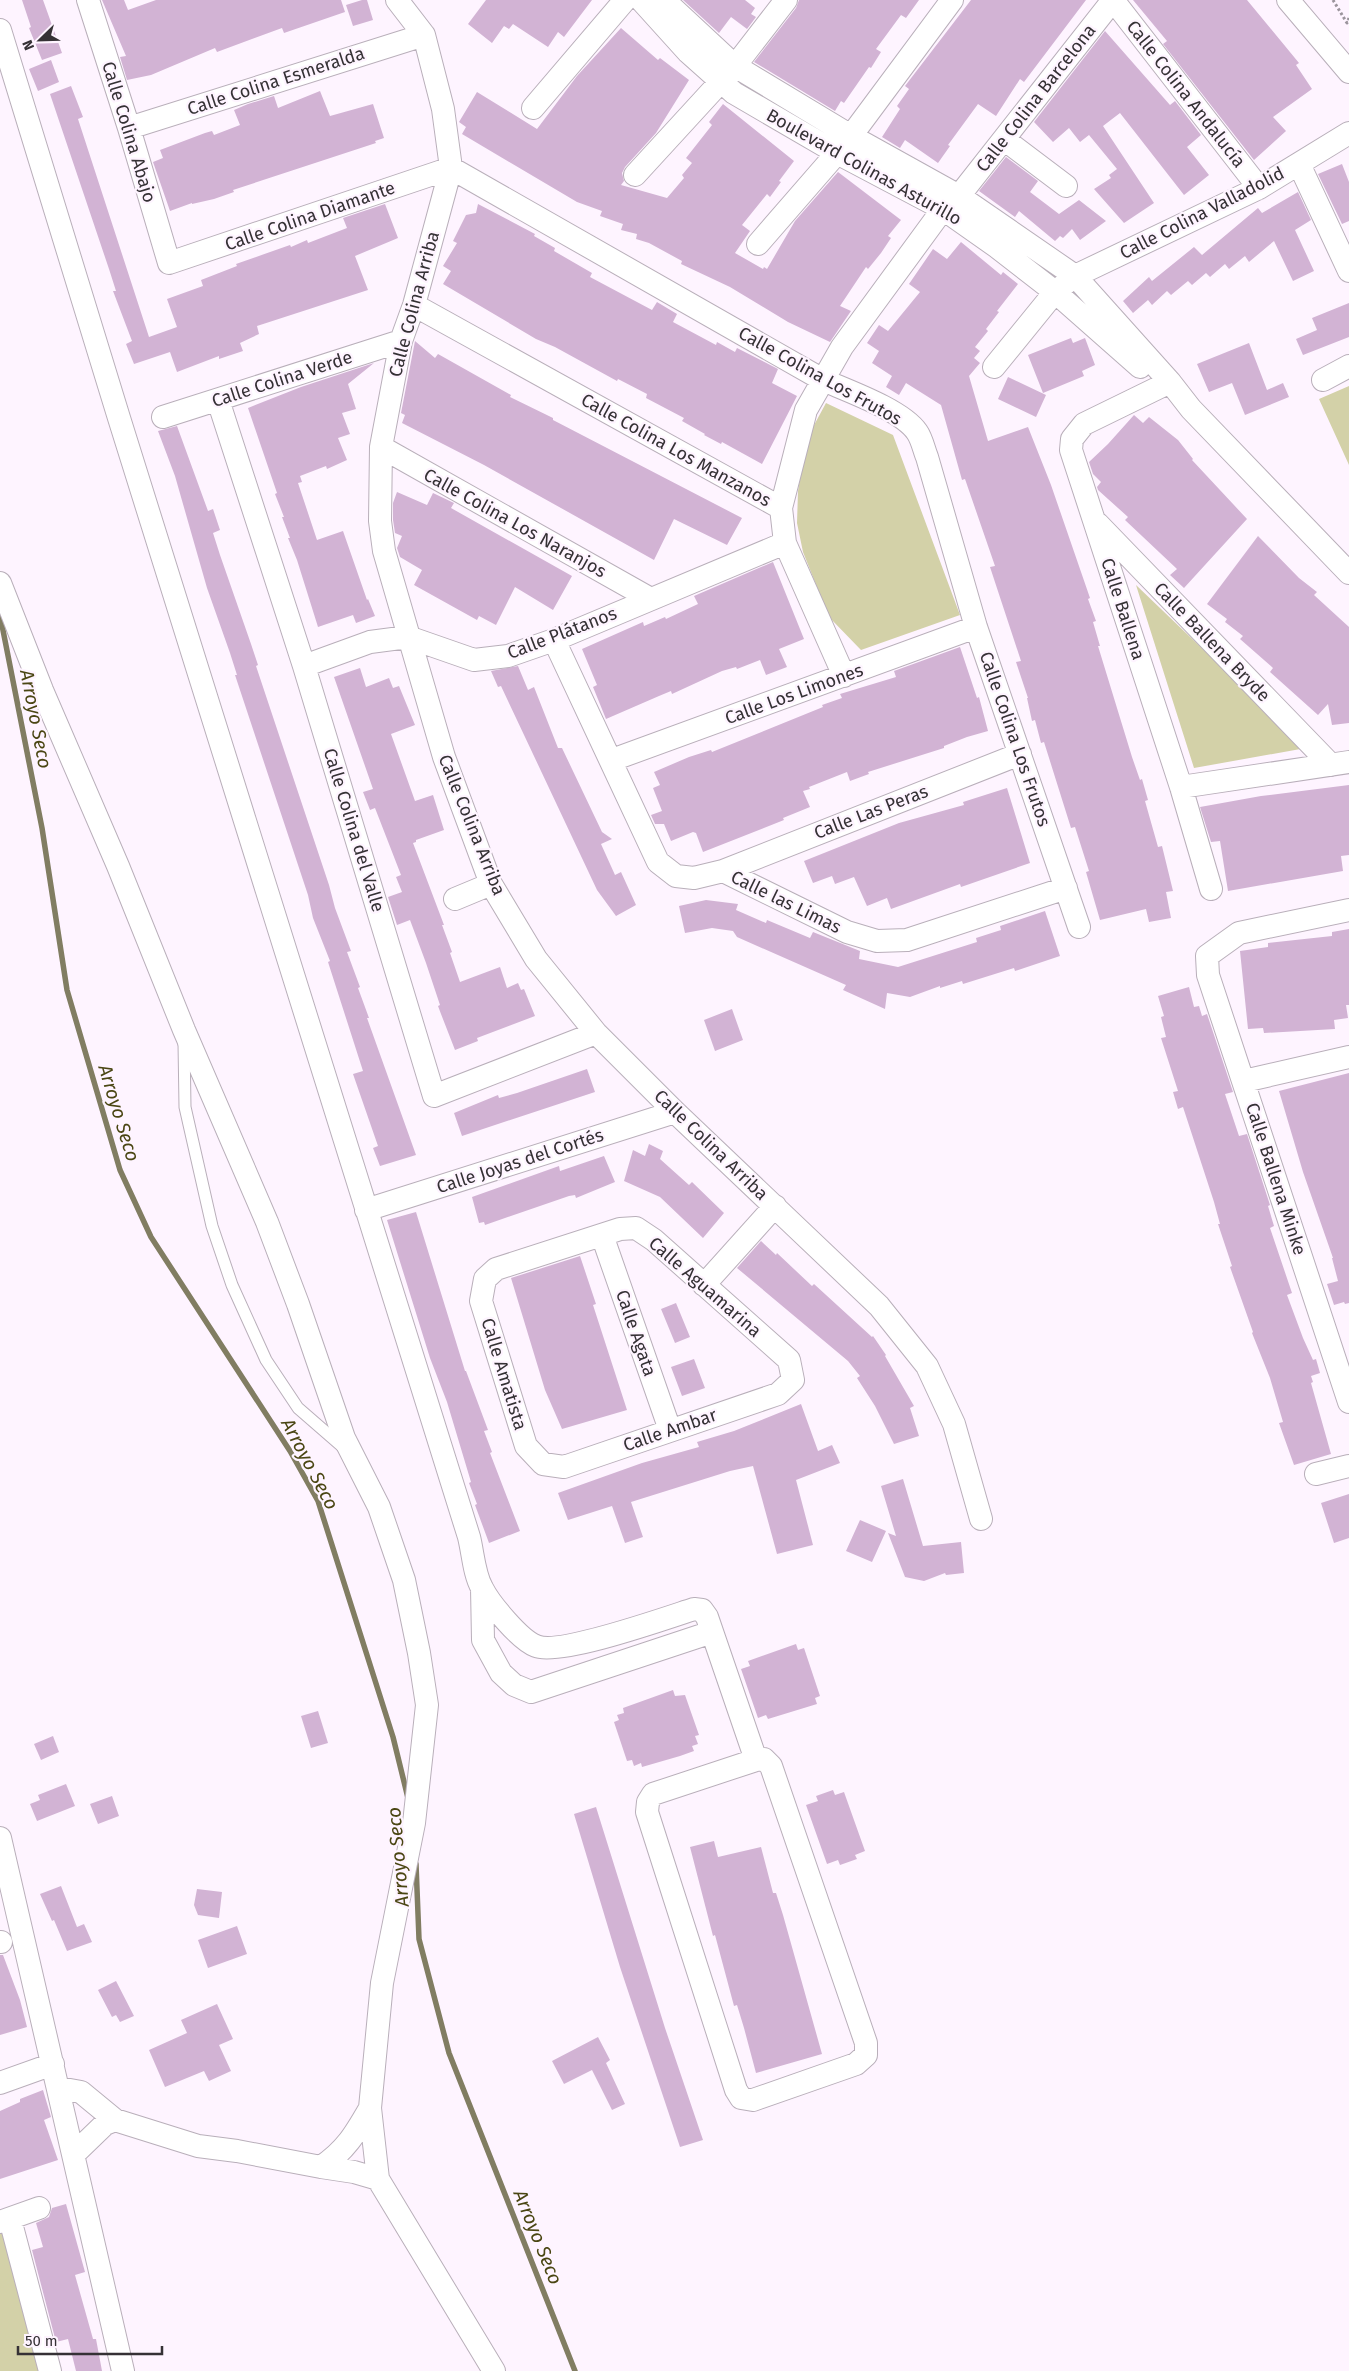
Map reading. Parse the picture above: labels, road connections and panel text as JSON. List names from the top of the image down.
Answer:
{
  "streets": {
    "street": [
      "Calle Colina Esmeralda",
      "Calle Colina Andalucía",
      "Calle Colina Barcelona",
      "Calle Colina Abajo",
      "Boulevard Colinas Asturillo",
      "Calle Colina Valladolid",
      "Calle Colina Diamante",
      "Calle Colina Arriba",
      "Calle Colina Los Frutos",
      "Calle Colina Verde",
      "Calle Colina Los Manzanos",
      "Calle Colina Los Naranjos",
      "Calle Ballena",
      "Calle Plátanos",
      "Calle Ballena Bryde",
      "Calle Los Limones",
      "Calle Las Peras",
      "Calle Colina del Valle",
      "Calle las Limas",
      "Calle Joyas del Cortés",
      "Calle Ballena Minke",
      "Calle Aguamarina",
      "Calle Agata",
      "Calle Amatista",
      "Calle Ambar"
    ]
  },
  "crossings": [
    ["Calle Colina Esmeralda", "Calle Colina Abajo"],
    ["Calle Colina Esmeralda", "Calle Colina Arriba"],
    ["Calle Colina Andalucía", "Calle Colina Barcelona"],
    ["Calle Colina Andalucía", "Calle Colina Valladolid"],
    ["Calle Colina Barcelona", "Boulevard Colinas Asturillo"],
    ["Calle Colina Barcelona", "Calle Colina Los Frutos"],
    ["Calle Colina Barcelona", "Calle Colina Los Manzanos"],
    ["Calle Colina Abajo", "Calle Colina Diamante"],
    ["Boulevard Colinas Asturillo", "Calle Colina Valladolid"],
    ["Boulevard Colinas Asturillo", "Calle Ballena"],
    ["Calle Colina Diamante", "Calle Colina Arriba"],
    ["Calle Colina Diamante", "Calle Colina Los Frutos"],
    ["Calle Colina Arriba", "Calle Colina Los Frutos"],
    ["Calle Colina Arriba", "Calle Colina Verde"],
    ["Calle Colina Arriba", "Calle Colina Los Manzanos"],
    ["Calle Colina Arriba", "Calle Colina Los Naranjos"],
    ["Calle Colina Arriba", "Calle Plátanos"],
    ["Calle Colina Arriba", "Calle Colina del Valle"],
    ["Calle Colina Arriba", "Calle Joyas del Cortés"],
    ["Calle Colina Los Frutos", "Calle Los Limones"],
    ["Calle Colina Los Frutos", "Calle Las Peras"],
    ["Calle Colina Los Frutos", "Calle las Limas"],
    ["Calle Colina Verde", "Calle Colina del Valle"],
    ["Calle Colina Los Manzanos", "Calle Plátanos"],
    ["Calle Colina Los Manzanos", "Calle Los Limones"],
    ["Calle Colina Los Naranjos", "Calle Plátanos"],
    ["Calle Ballena", "Calle Ballena Bryde"],
    ["Calle Plátanos", "Calle Colina del Valle"],
    ["Calle Plátanos", "Calle las Limas"],
    ["Calle Los Limones", "Calle las Limas"],
    ["Calle Las Peras", "Calle las Limas"],
    ["Calle Aguamarina", "Calle Agata"],
    ["Calle Aguamarina", "Calle Amatista"],
    ["Calle Aguamarina", "Calle Ambar"],
    ["Calle Agata", "Calle Ambar"],
    ["Calle Amatista", "Calle Ambar"]
  ],
  "water": ["Arroyo Seco"],
  "scale_bar": "50 m",
  "north": "bottom left"
}
